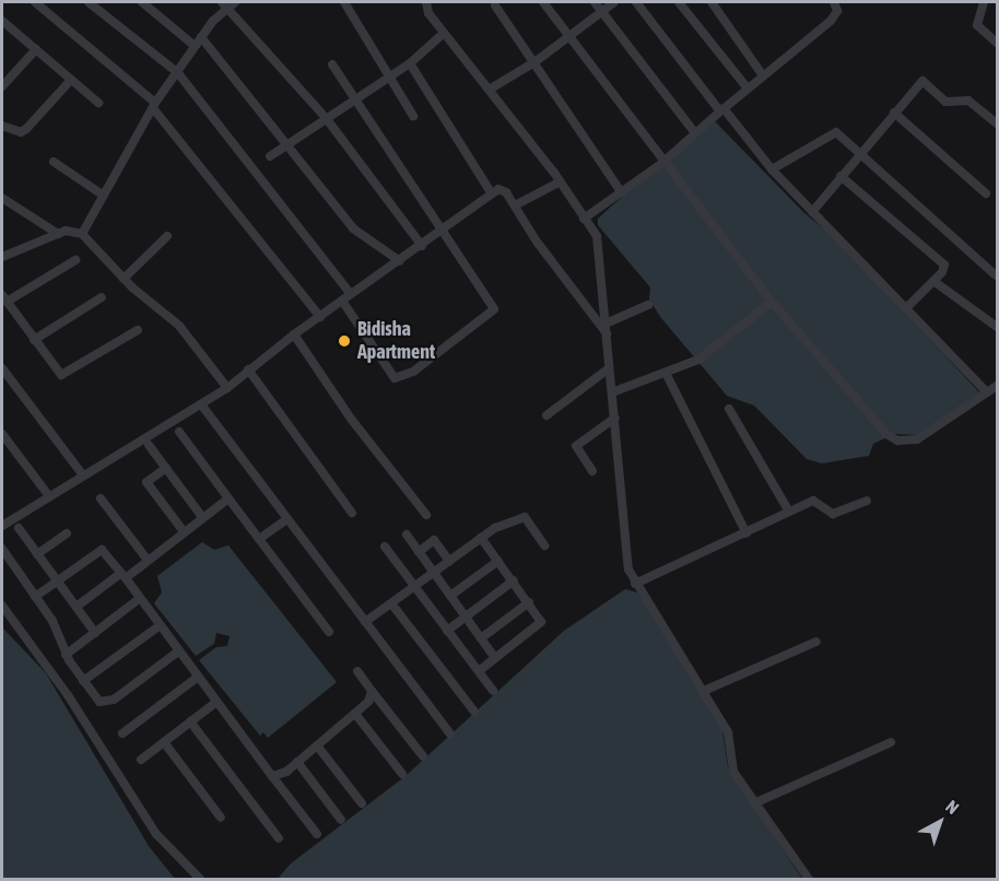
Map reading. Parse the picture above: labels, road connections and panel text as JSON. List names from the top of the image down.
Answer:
{
  "places": ["Bidisha Apartment"],
  "north": "top right"
}
